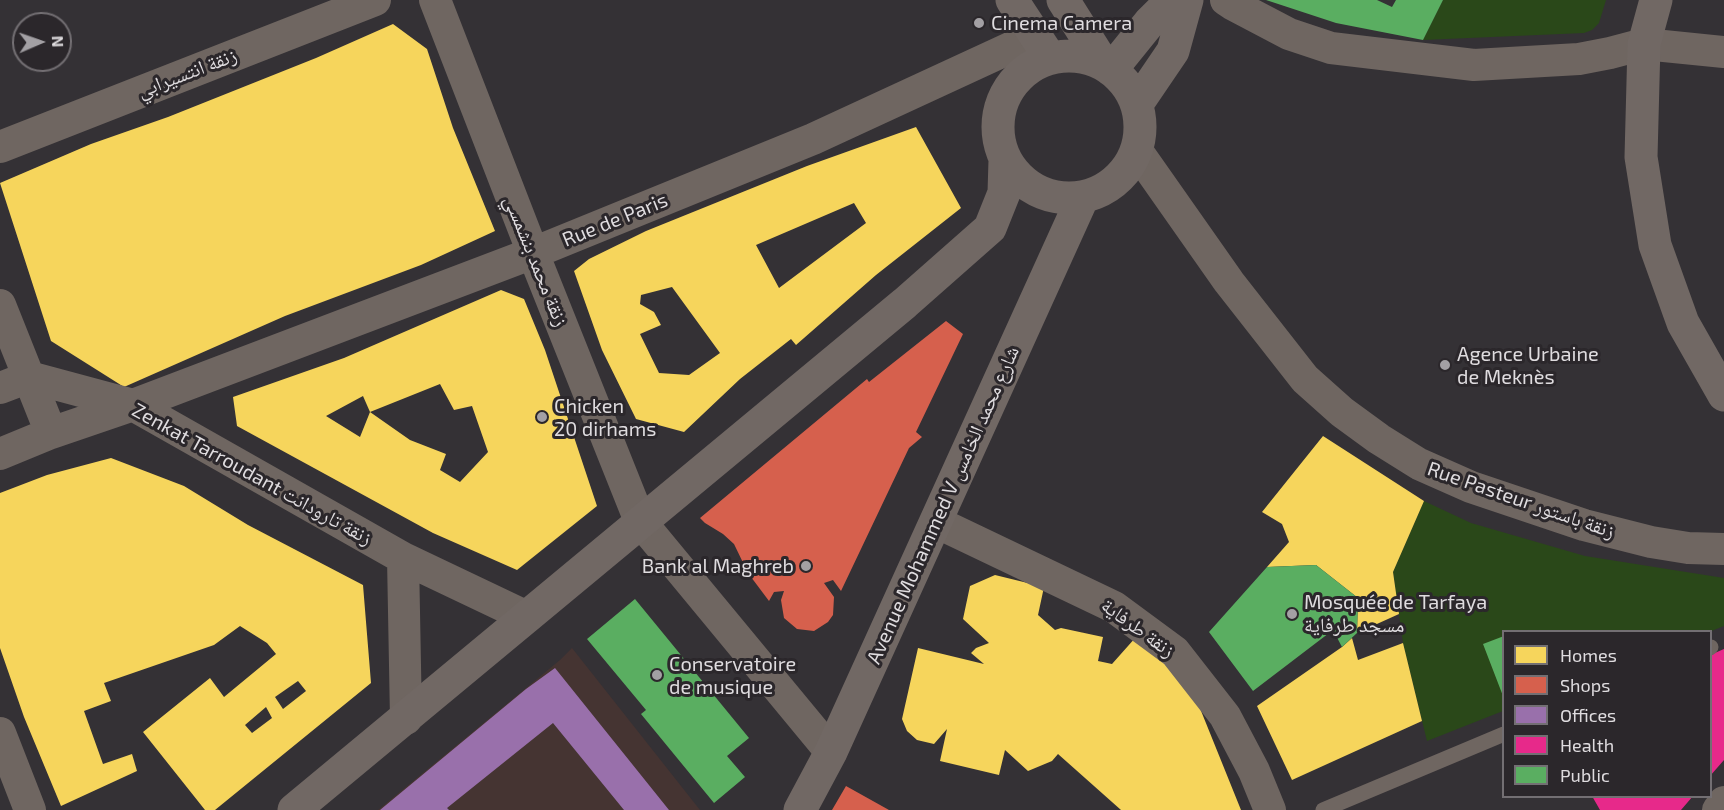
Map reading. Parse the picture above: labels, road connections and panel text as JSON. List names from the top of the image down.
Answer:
{
  "streets": {
    "main road": ["Avenue Mohammed V شارع محمد الخامس"],
    "street": [
      "زنقة انتسيرابي",
      "Rue de Paris",
      "زنقة محمد بنشمسي",
      "Zenkat Tarroudant زنقة تارودانت",
      "Rue Pasteur زنقة باستور",
      "زنقة طرفاية"
    ]
  },
  "crossings": [
    ["Rue de Paris", "زنقة محمد بنشمسي"],
    ["Rue de Paris", "Zenkat Tarroudant زنقة تارودانت"],
    ["Rue de Paris", "Rue Pasteur زنقة باستور"],
    ["Rue de Paris", "Avenue Mohammed V شارع محمد الخامس"],
    ["زنقة محمد بنشمسي", "Avenue Mohammed V شارع محمد الخامس"],
    ["Rue Pasteur زنقة باستور", "Avenue Mohammed V شارع محمد الخامس"],
    ["Avenue Mohammed V شارع محمد الخامس", "زنقة طرفاية"]
  ],
  "places": [
    "Cinema Camera",
    "Agence Urbaine de Meknès",
    "Chicken 20 dirhams",
    "Bank al Maghreb",
    "Mosquée de Tarfaya مسجد طرفاية",
    "Conservatoire de musique"
  ],
  "legend": [
    "Homes",
    "Shops",
    "Offices",
    "Health",
    "Public"
  ],
  "north": "right"
}
